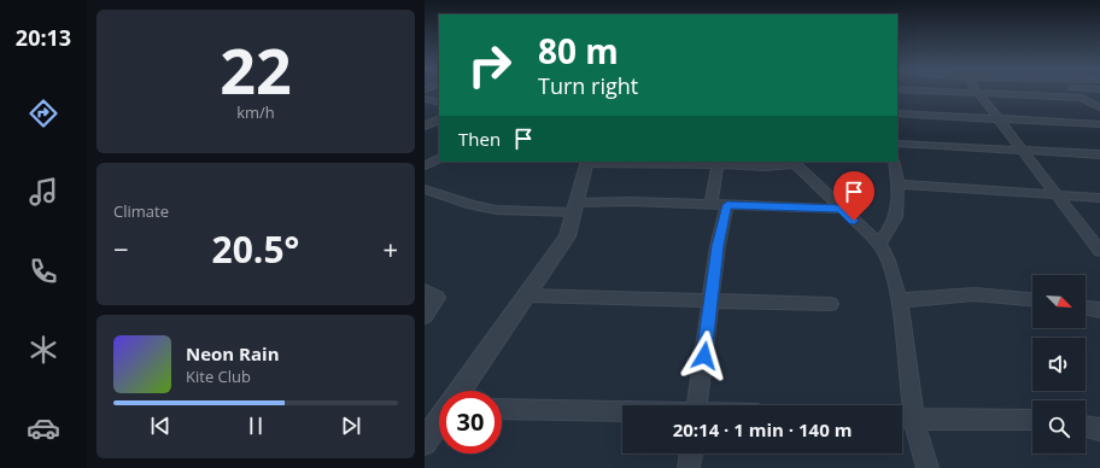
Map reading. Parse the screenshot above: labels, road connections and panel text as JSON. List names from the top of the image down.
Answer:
{
  "north": "bottom right",
  "page": {
    "tabs": "20:13",
    "tile": [
      ["22", "km/h"],
      "Climate"
    ],
    "turn": ["80 m", "Turn right"],
    "then": "Then",
    "heat": ["−", "20.5°", "+"],
    "song": ["Neon Rain", "Kite Club"],
    "limit": "30",
    "trip": "20:14 · 1 min · 140 m"
  }
}
